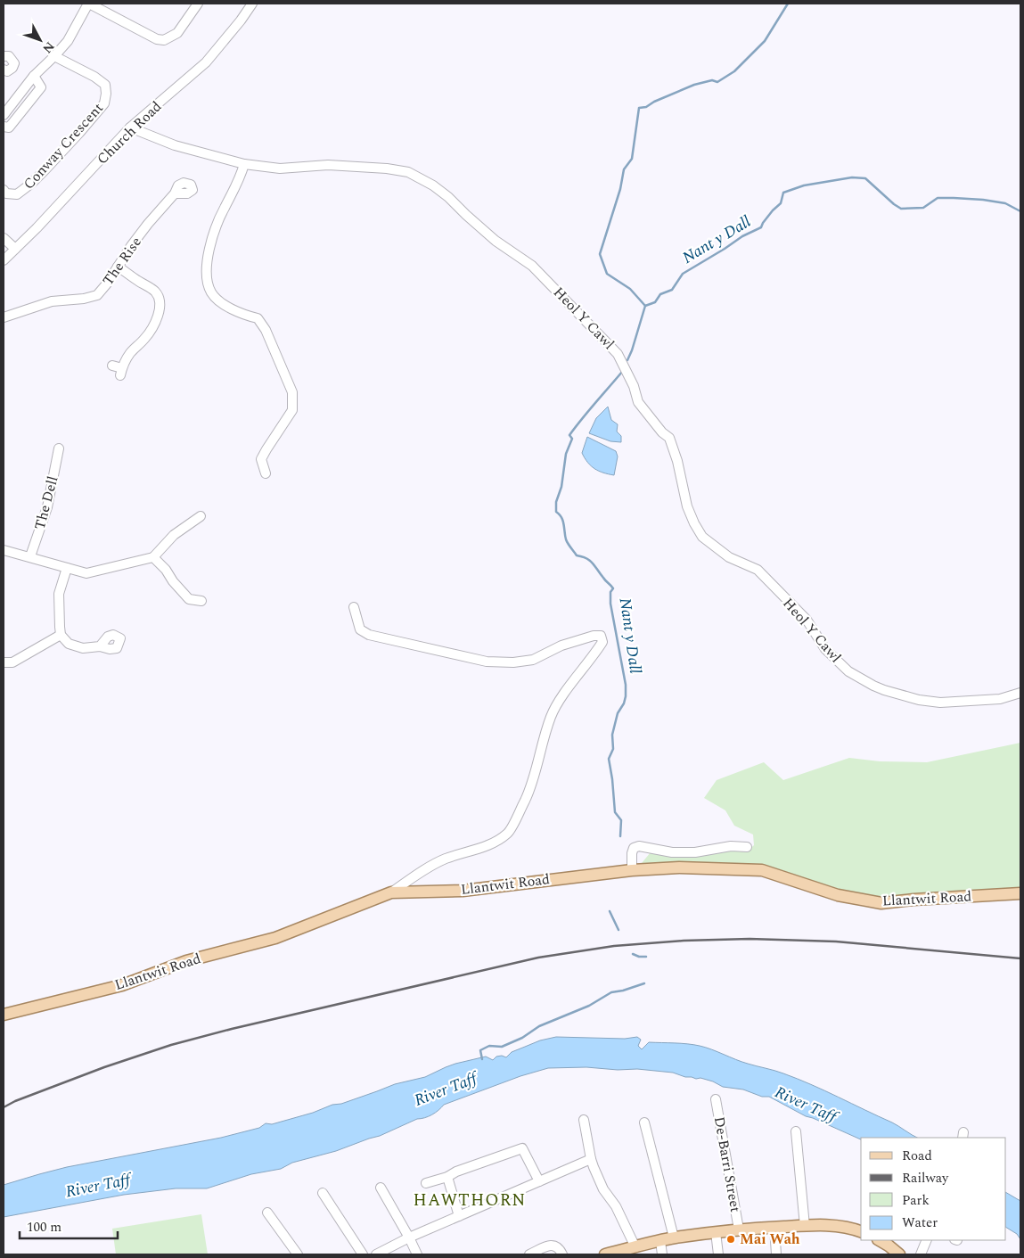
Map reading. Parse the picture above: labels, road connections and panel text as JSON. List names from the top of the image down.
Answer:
{
  "streets": {
    "main road": ["Llantwit Road"],
    "street": [
      "Church Road",
      "Conway Crescent",
      "The Rise",
      "Heol Y Cawl",
      "The Dell",
      "De-Barri Street"
    ]
  },
  "crossings": [
    ["Church Road", "Heol Y Cawl"]
  ],
  "districts": ["HAWTHORN"],
  "water": ["Nant y Dall", "River Taff"],
  "places": ["Mai Wah"],
  "legend": [
    "Road",
    "Railway",
    "Park",
    "Water"
  ],
  "scale_bar": "100 m",
  "north": "bottom right"
}
